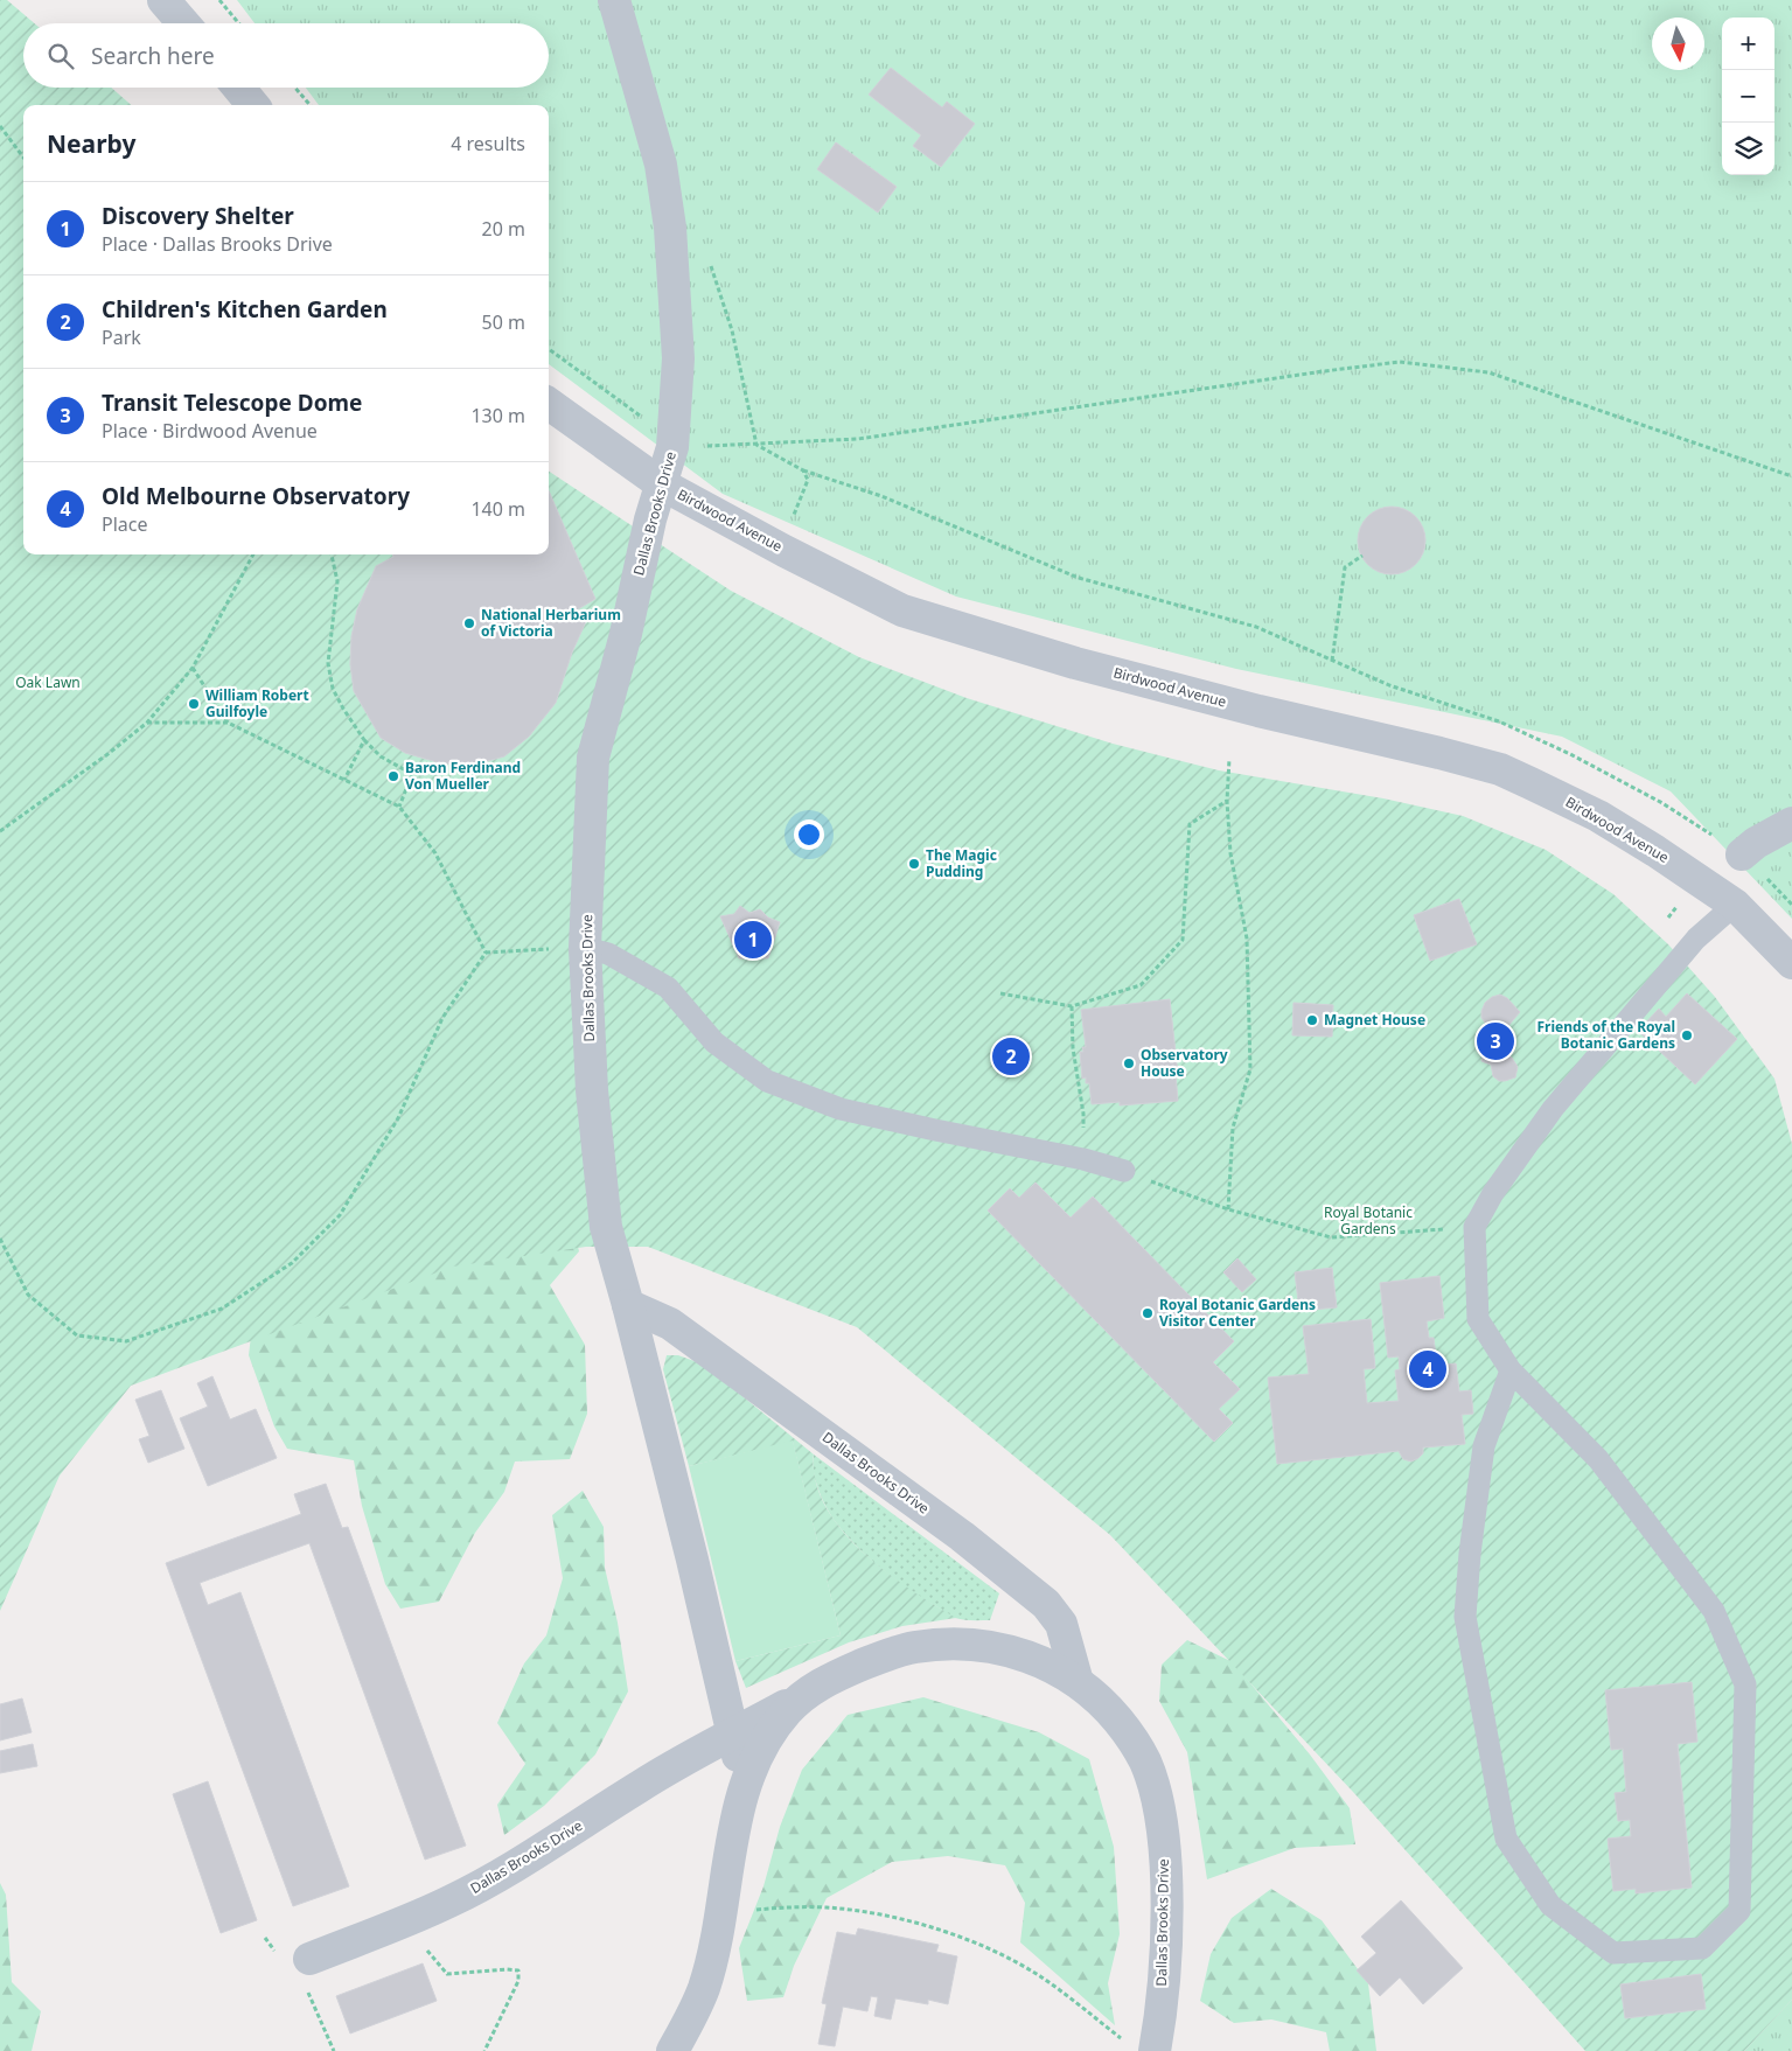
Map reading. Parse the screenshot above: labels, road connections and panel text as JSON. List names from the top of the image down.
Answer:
{
  "streets": {
    "street": ["Dallas Brooks Drive", "Birdwood Avenue"]
  },
  "crossings": [
    ["Dallas Brooks Drive", "Birdwood Avenue"]
  ],
  "parks": ["Oak Lawn", "Royal Botanic Gardens"],
  "places": [
    "National Herbarium of Victoria",
    "William Robert Guilfoyle",
    "Baron Ferdinand Von Mueller",
    "The Magic Pudding",
    "Magnet House",
    "Friends of the Royal Botanic Gardens",
    "Observatory House",
    "Royal Botanic Gardens Visitor Center"
  ],
  "north": "bottom",
  "page": {
    "map_buttons": ["+", "−"],
    "search": "Search here",
    "heading": ["Nearby", "4 results"],
    "list": [
      {
        "mark": "1",
        "name": "Discovery Shelter",
        "note": "Place · Dallas Brooks Drive",
        "value": "20 m"
      },
      {
        "mark": "2",
        "name": "Children's Kitchen Garden",
        "note": "Park",
        "value": "50 m"
      },
      {
        "mark": "3",
        "name": "Transit Telescope Dome",
        "note": "Place · Birdwood Avenue",
        "value": "130 m"
      },
      {
        "mark": "4",
        "name": "Old Melbourne Observatory",
        "note": "Place",
        "value": "140 m"
      }
    ],
    "pins": [
      "1",
      "3",
      "2",
      "4"
    ]
  }
}
